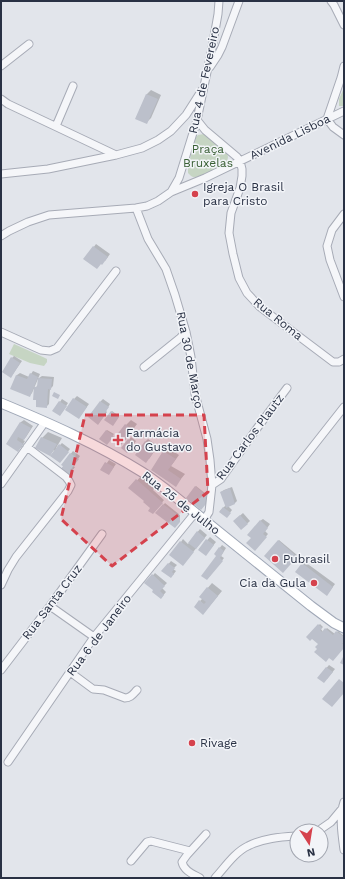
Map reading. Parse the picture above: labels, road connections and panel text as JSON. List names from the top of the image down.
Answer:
{
  "streets": {
    "main road": ["Rua 25 de Julho"],
    "street": [
      "Rua 4 de Fevereiro",
      "Avenida Lisboa",
      "Rua Roma",
      "Rua 30 de Março",
      "Rua Carlos Plautz",
      "Rua Santa Cruz",
      "Rua 6 de Janeiro"
    ]
  },
  "crossings": [
    ["Rua 4 de Fevereiro", "Avenida Lisboa"],
    ["Avenida Lisboa", "Rua Roma"],
    ["Rua 30 de Março", "Rua Carlos Plautz"],
    ["Rua 30 de Março", "Rua 25 de Julho"],
    ["Rua 25 de Julho", "Rua 6 de Janeiro"]
  ],
  "parks": ["Praça Bruxelas"],
  "places": {
    "other": [
      "Igreja O Brasil para Cristo",
      "Pubrasil",
      "Cia da Gula",
      "Rivage"
    ],
    "health": ["Farmácia do Gustavo"]
  },
  "north": "bottom"
}
